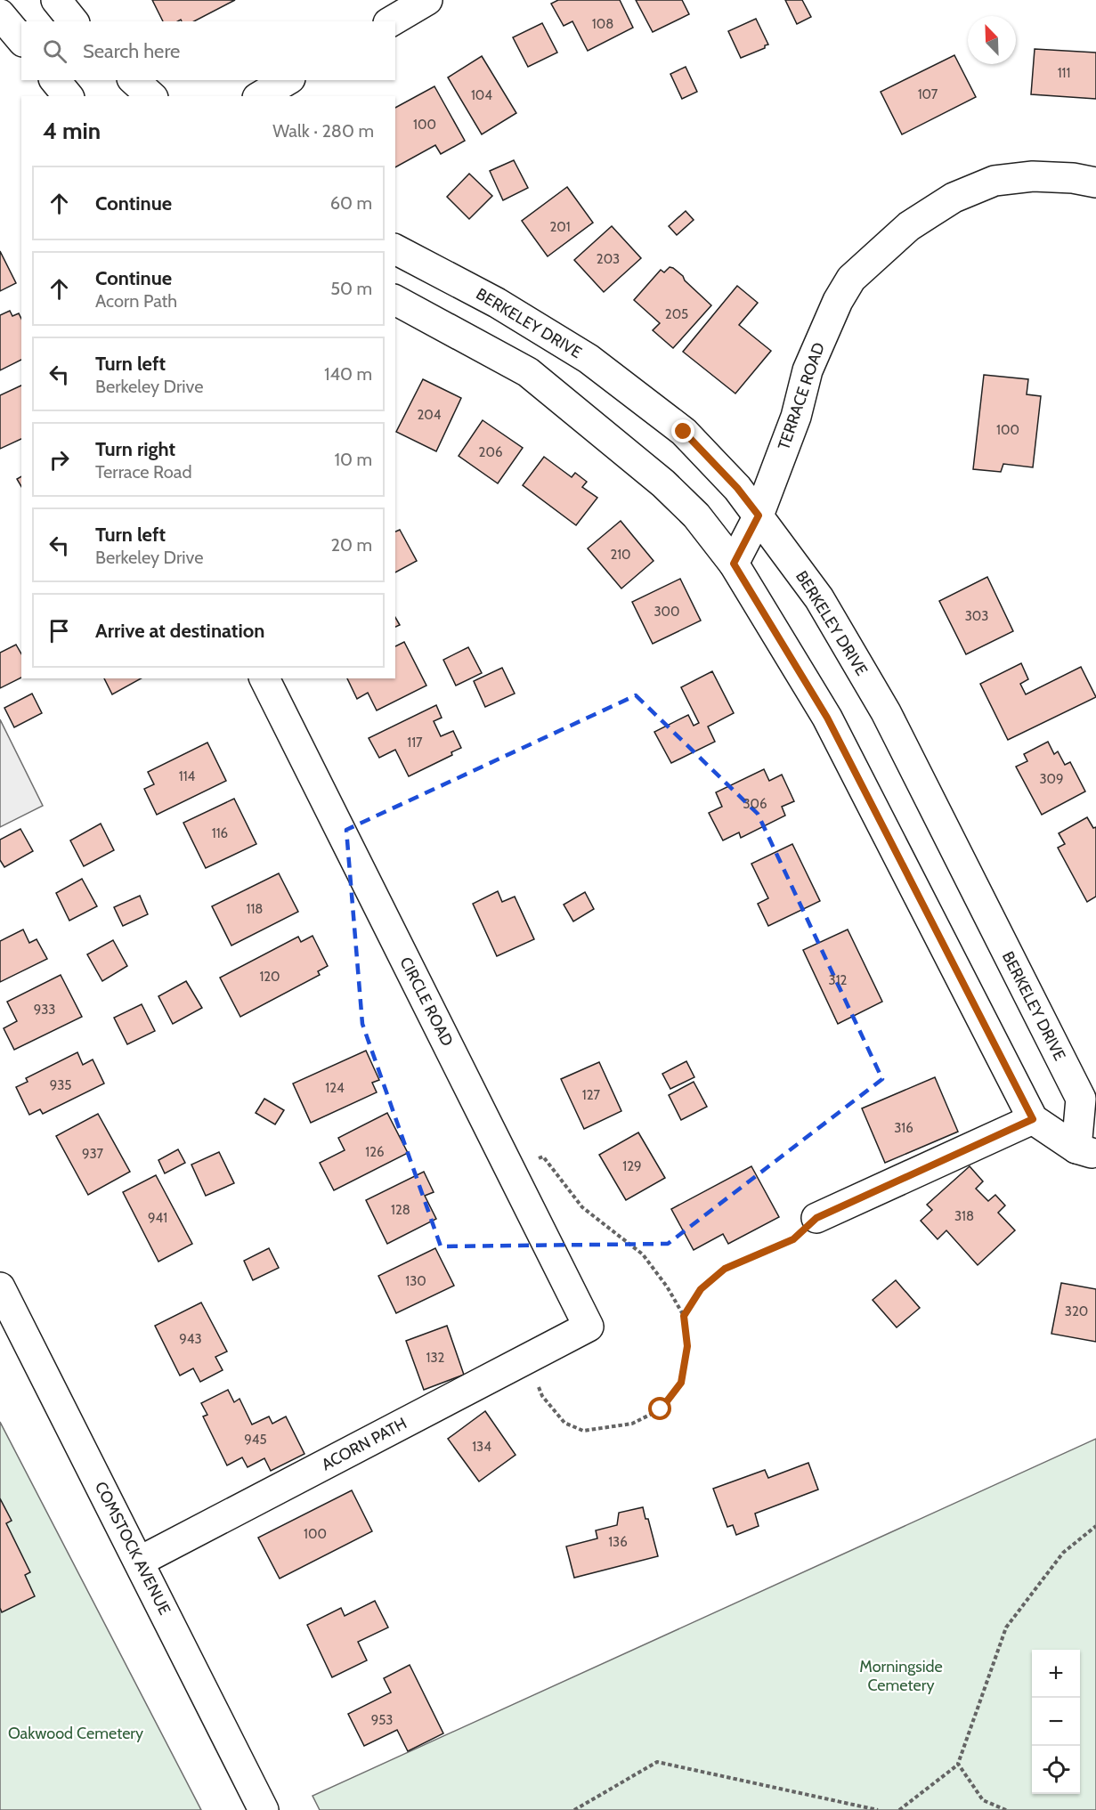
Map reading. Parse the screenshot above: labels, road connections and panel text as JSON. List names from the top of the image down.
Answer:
{
  "streets": {
    "street": [
      "BERKELEY DRIVE",
      "TERRACE ROAD",
      "CIRCLE ROAD",
      "ACORN PATH",
      "COMSTOCK AVENUE"
    ]
  },
  "crossings": [
    ["BERKELEY DRIVE", "TERRACE ROAD"],
    ["CIRCLE ROAD", "ACORN PATH"],
    ["ACORN PATH", "COMSTOCK AVENUE"]
  ],
  "parks": ["Morningside Cemetery", "Oakwood Cemetery"],
  "house_numbers": [
    "108",
    "111",
    "107",
    "104",
    "100",
    "201",
    "203",
    "205",
    "204",
    "100",
    "206",
    "210",
    "300",
    "303",
    "117",
    "114",
    "309",
    "306",
    "116",
    "118",
    "120",
    "312",
    "933",
    "935",
    "124",
    "127",
    "316",
    "126",
    "937",
    "129",
    "128",
    "318",
    "941",
    "130",
    "320",
    "943",
    "132",
    "945",
    "134",
    "100",
    "136",
    "953"
  ],
  "north": "top left",
  "page": {
    "search": "Search here",
    "heading": ["4 min", "Walk · 280 m"],
    "list": [
      ["Continue", "60 m"],
      ["Continue", "Acorn Path", "50 m"],
      ["Turn left", "Berkeley Drive", "140 m"],
      ["Turn right", "Terrace Road", "10 m"],
      ["Turn left", "Berkeley Drive", "20 m"],
      "Arrive at destination"
    ],
    "map_buttons": ["+", "−"]
  }
}
